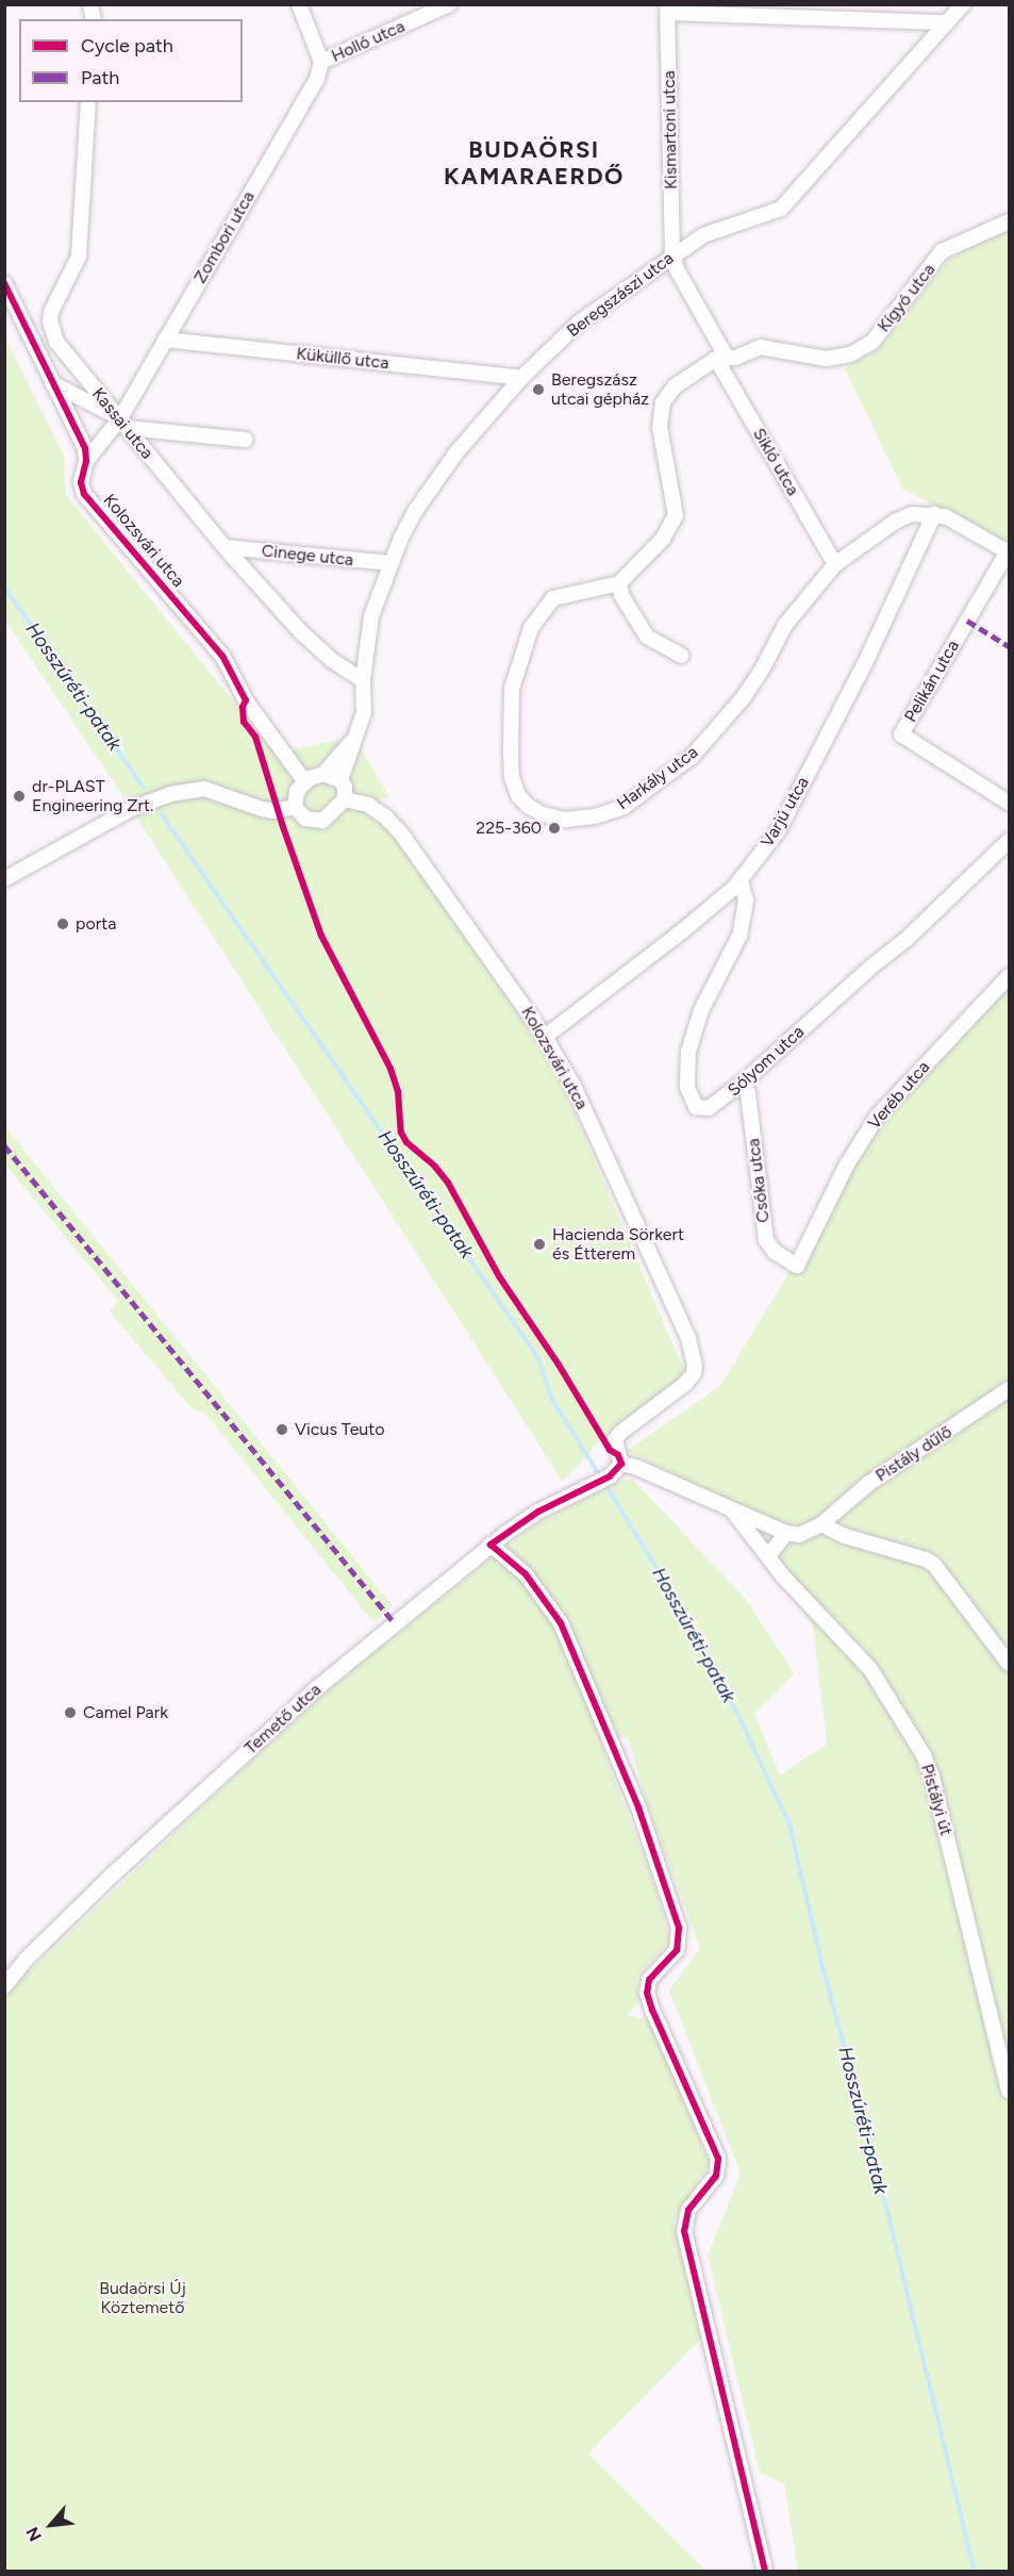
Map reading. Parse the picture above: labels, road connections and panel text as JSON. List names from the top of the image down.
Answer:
{
  "streets": {
    "street": [
      "Holló utca",
      "Kismartoni utca",
      "Zombori utca",
      "Beregszászi utca",
      "Kígyó utca",
      "Küküllő utca",
      "Kassai utca",
      "Sikló utca",
      "Kolozsvári utca",
      "Cinege utca",
      "Pelikán utca",
      "Harkály utca",
      "Varjú utca",
      "Sólyom utca",
      "Veréb utca",
      "Csóka utca",
      "Pistály dűlő",
      "Temető utca",
      "Pistályi út"
    ]
  },
  "crossings": [
    ["Holló utca", "Zombori utca"],
    ["Kismartoni utca", "Beregszászi utca"],
    ["Zombori utca", "Küküllő utca"],
    ["Zombori utca", "Kassai utca"],
    ["Zombori utca", "Kolozsvári utca"],
    ["Beregszászi utca", "Küküllő utca"],
    ["Beregszászi utca", "Kassai utca"],
    ["Beregszászi utca", "Kolozsvári utca"],
    ["Beregszászi utca", "Cinege utca"],
    ["Kígyó utca", "Sikló utca"],
    ["Kassai utca", "Cinege utca"],
    ["Sikló utca", "Harkály utca"],
    ["Kolozsvári utca", "Varjú utca"],
    ["Kolozsvári utca", "Temető utca"],
    ["Harkály utca", "Varjú utca"],
    ["Varjú utca", "Sólyom utca"],
    ["Sólyom utca", "Csóka utca"],
    ["Veréb utca", "Csóka utca"]
  ],
  "districts": ["BUDAÖRSI KAMARAERDŐ"],
  "water": ["Hosszúréti-patak"],
  "parks": ["Budaörsi Új Köztemető"],
  "places": [
    "Beregszász utcai gépház",
    "dr-PLAST Engineering Zrt.",
    "225-360",
    "porta",
    "Hacienda Sörkert és Étterem",
    "Vicus Teuto",
    "Camel Park"
  ],
  "legend": ["Cycle path", "Path"],
  "north": "bottom left"
}
